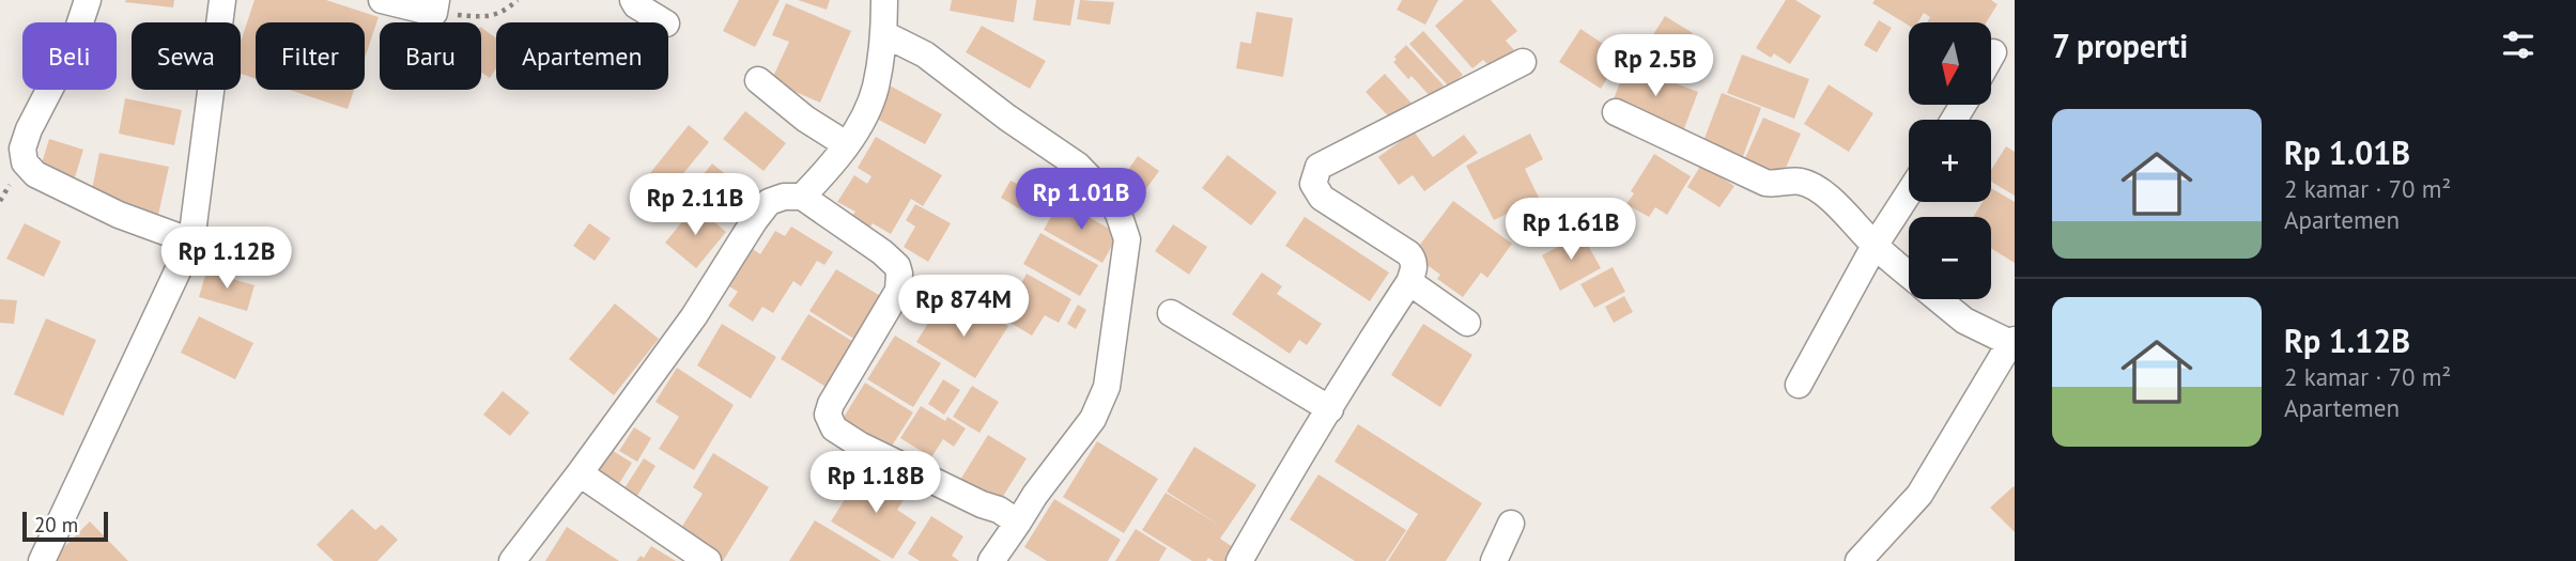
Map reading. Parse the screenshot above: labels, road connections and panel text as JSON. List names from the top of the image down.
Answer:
{
  "scale_bar": "20 m",
  "north": "bottom",
  "page": {
    "heading": "7 properti",
    "map_buttons": ["+", "−"],
    "chip": [
      "Beli",
      "Sewa",
      "Filter",
      "Baru",
      "Apartemen"
    ],
    "price": [
      "Rp 2.5B",
      "Rp 1.01B",
      "Rp 2.11B",
      "Rp 1.61B",
      "Rp 1.12B",
      "Rp 874M",
      "Rp 1.18B"
    ],
    "list": [
      {
        "name": "Rp 1.01B",
        "note": "2 kamar · 70 m² · Apartemen"
      },
      {
        "name": "Rp 1.12B",
        "note": "2 kamar · 70 m² · Apartemen"
      }
    ],
    "scale": "20 m"
  }
}
